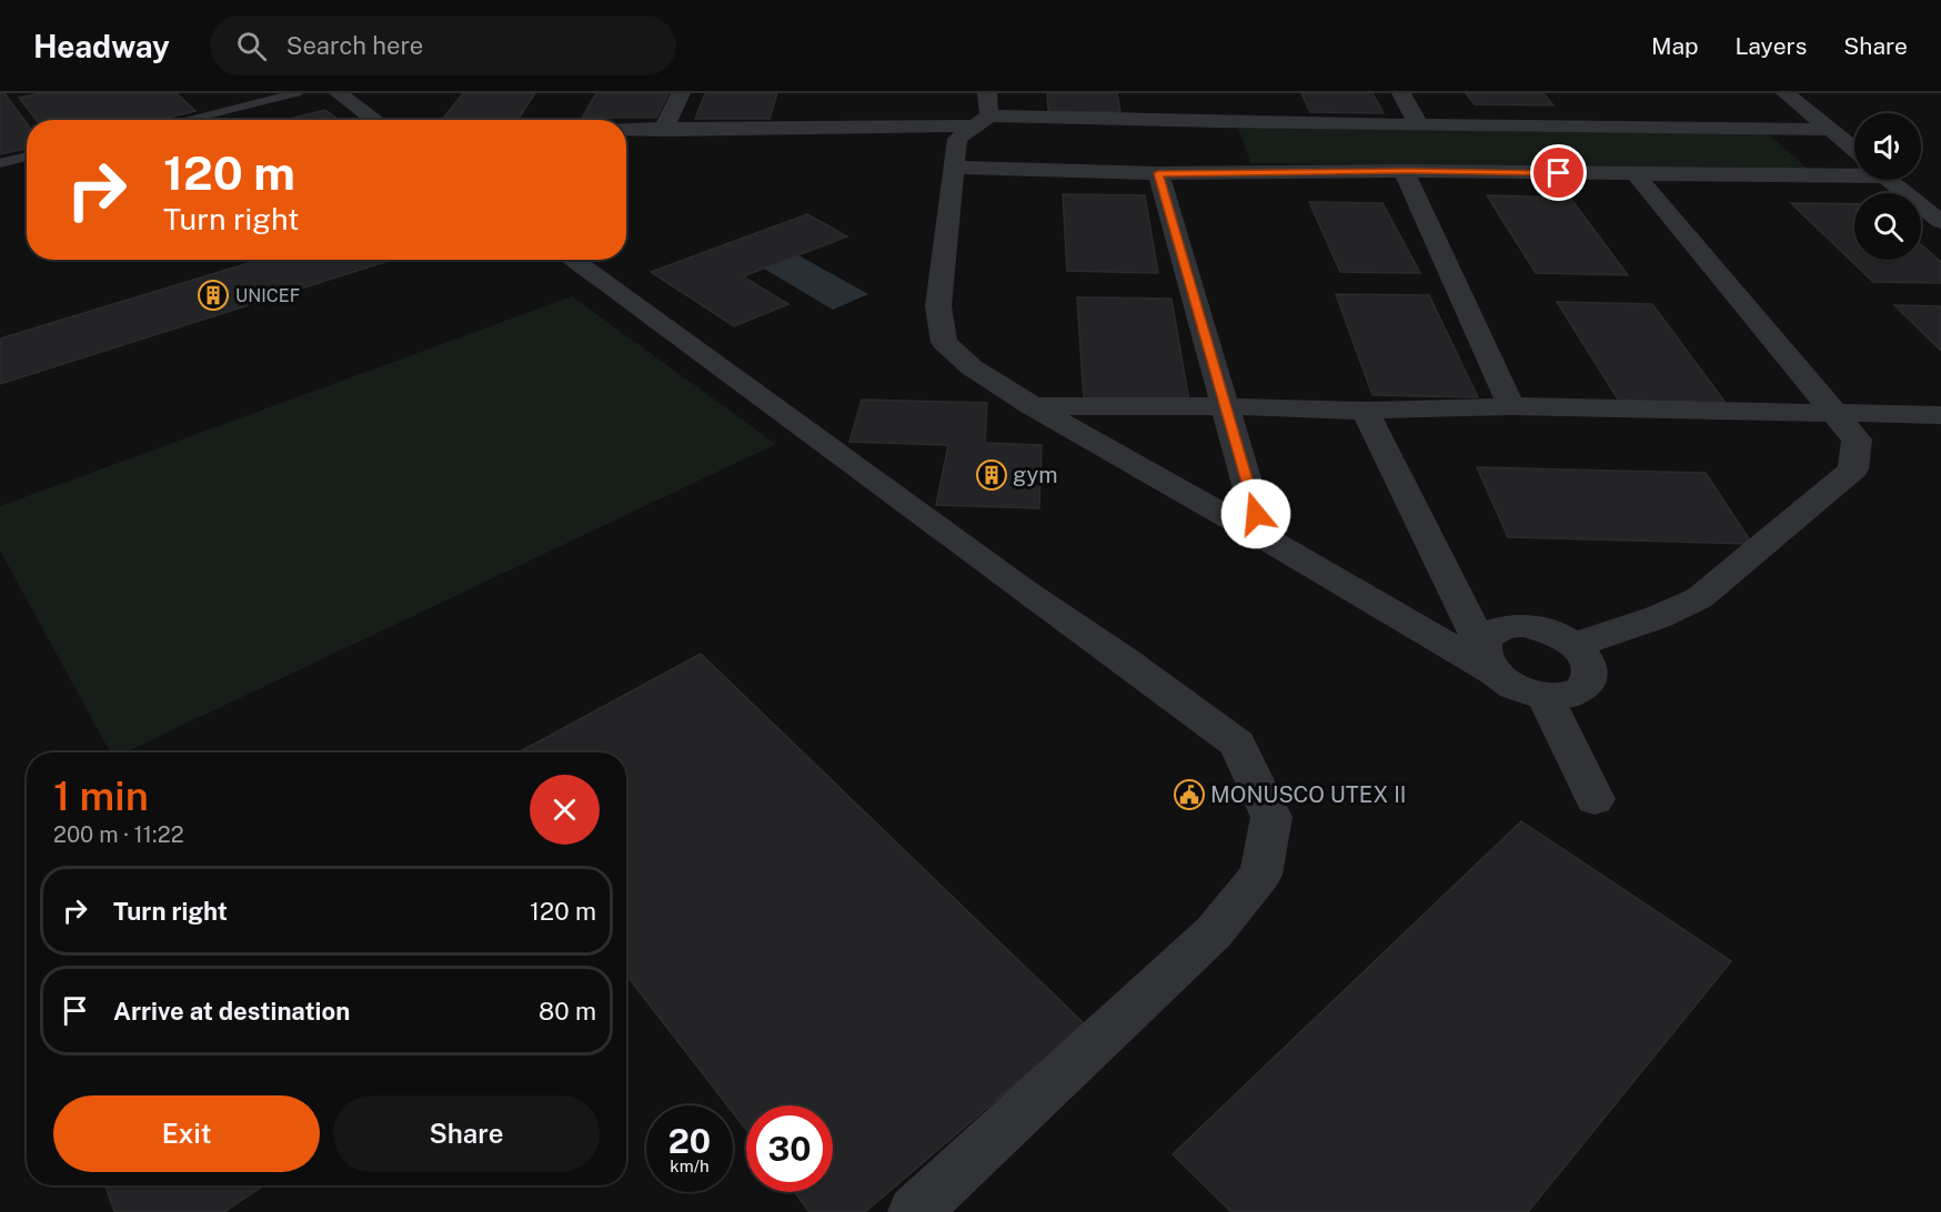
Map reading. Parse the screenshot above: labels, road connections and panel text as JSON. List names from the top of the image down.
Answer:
{
  "places": {
    "building": ["UNICEF", "gym"],
    "public building": ["MONUSCO UTEX II"]
  },
  "page": {
    "header": "Headway",
    "search": "Search here",
    "nav": ["Map", "Layers", "Share"],
    "turn": ["120 m", "Turn right"],
    "heading": ["1 min", "200 m · 11:22"],
    "list": [
      {
        "name": "Turn right",
        "value": "120 m"
      },
      {
        "name": "Arrive at destination",
        "value": "80 m"
      }
    ],
    "buttons": ["Exit", "Share"],
    "speed": "20 km/h",
    "limit": "30"
  }
}
